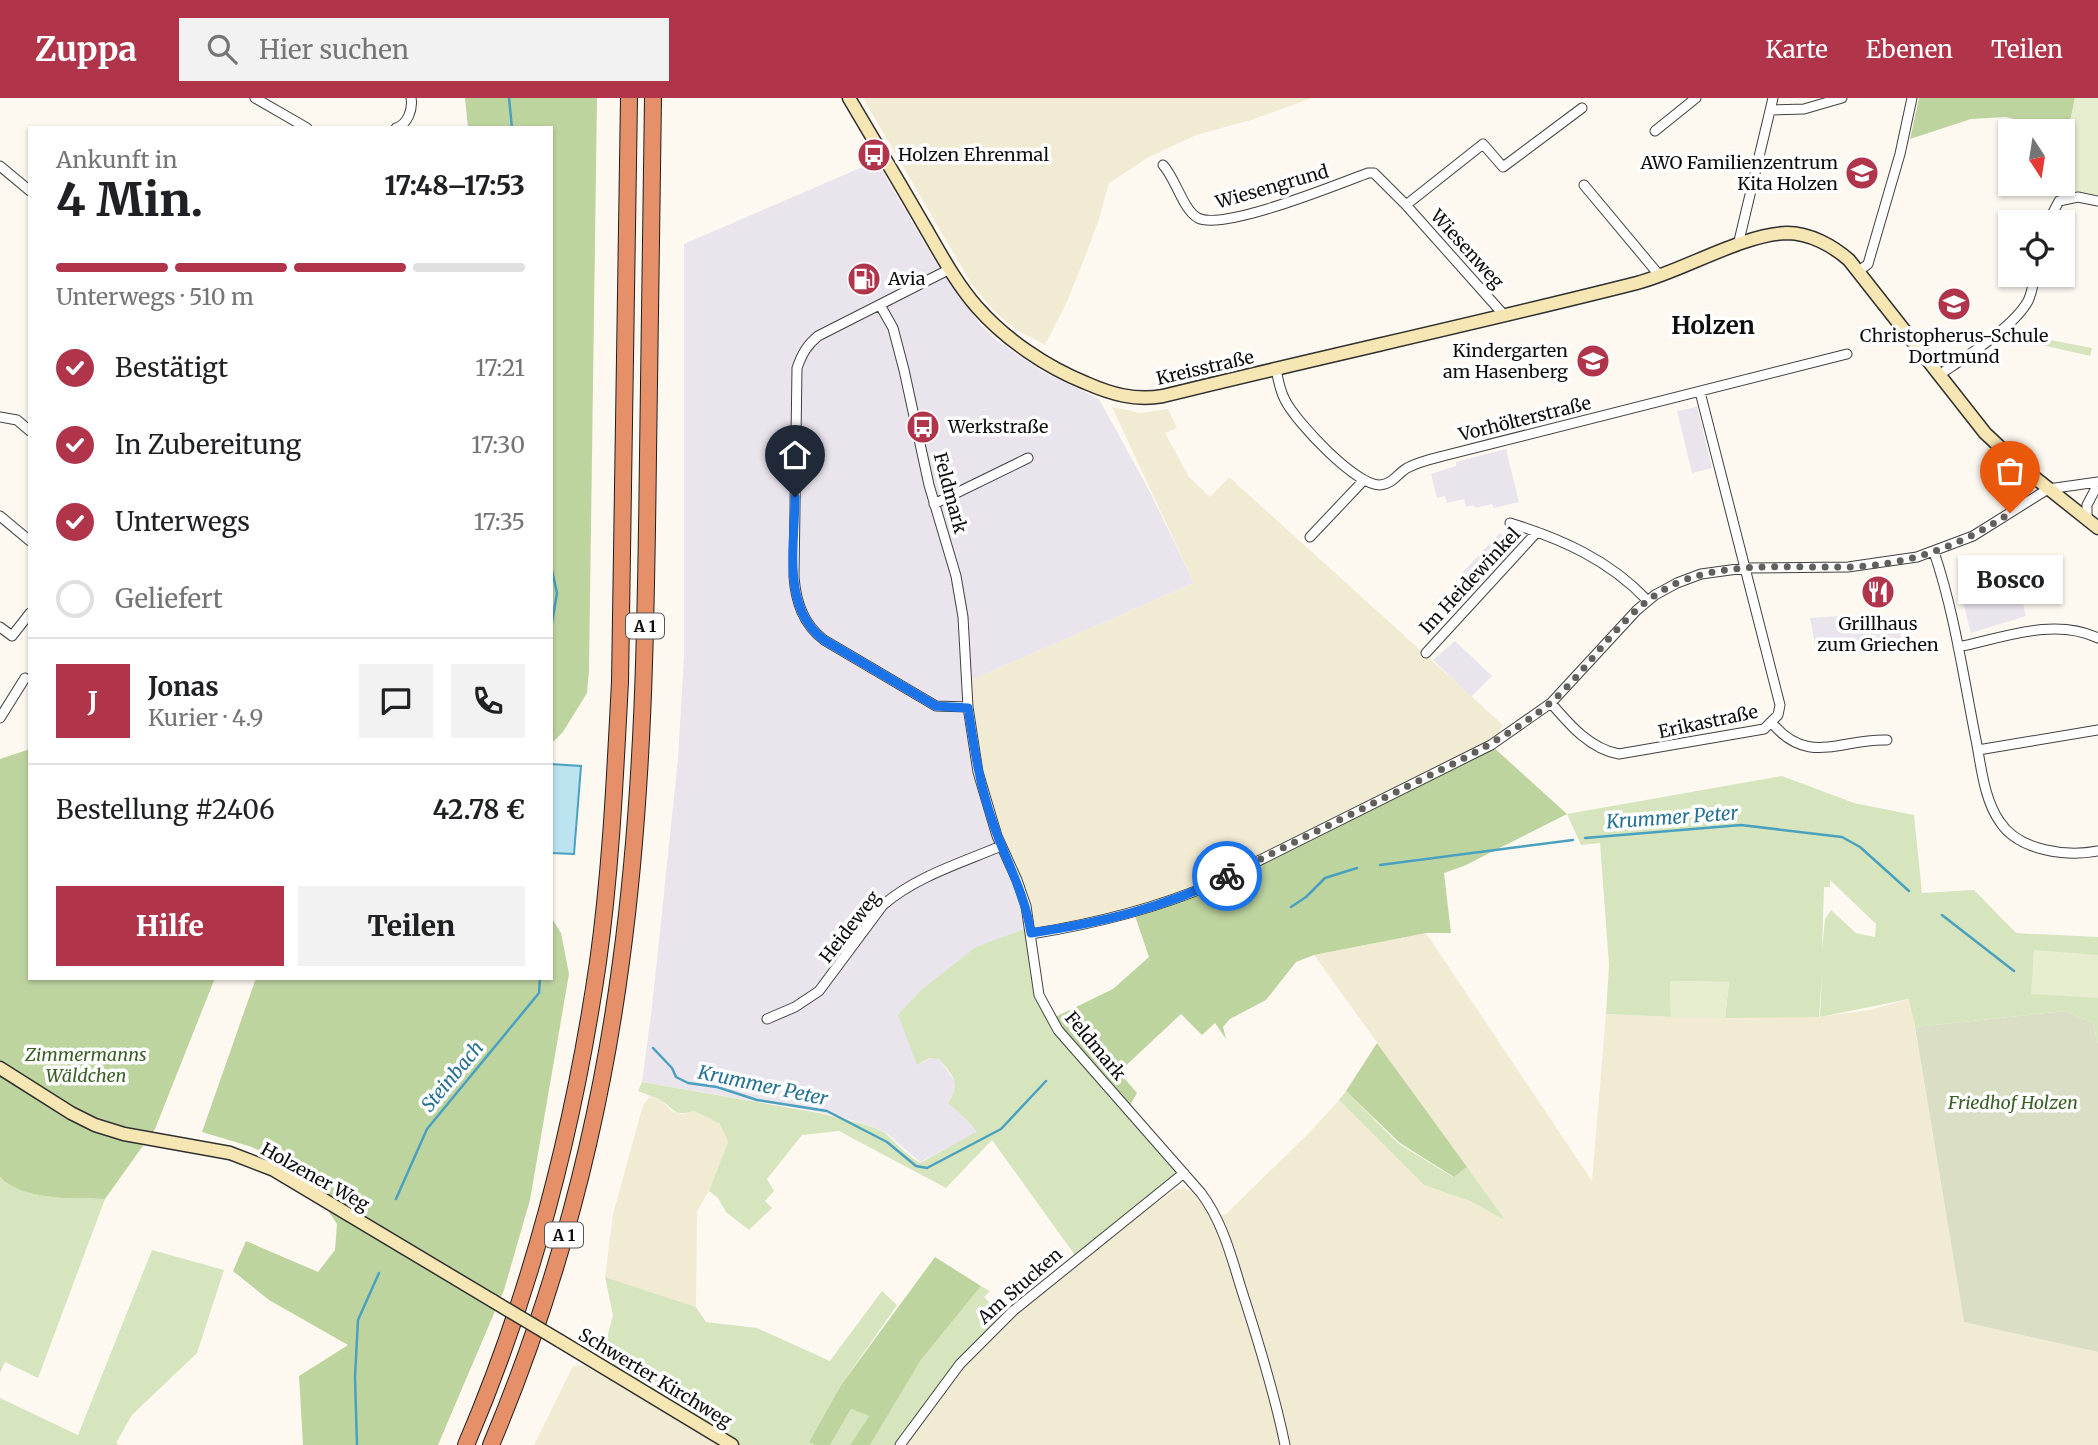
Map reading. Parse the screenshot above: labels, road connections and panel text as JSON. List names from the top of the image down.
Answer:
{
  "streets": {
    "highway": ["A 1"],
    "main road": ["Kreisstraße", "Holzener Weg", "Schwerter Kirchweg"],
    "street": [
      "Wiesengrund",
      "Wiesenweg",
      "Vorhölterstraße",
      "Feldmark",
      "Im Heidewinkel",
      "Erikastraße",
      "Heideweg",
      "Am Stucken"
    ]
  },
  "crossings": [
    ["Wiesengrund", "Wiesenweg"],
    ["Wiesenweg", "Kreisstraße"],
    ["Feldmark", "Heideweg"],
    ["Feldmark", "Am Stucken"],
    ["Holzener Weg", "Schwerter Kirchweg"]
  ],
  "districts": ["Holzen"],
  "water": ["Krummer Peter", "Steinbach"],
  "parks": ["Zimmermanns Wäldchen", "Friedhof Holzen"],
  "places": {
    "bus stop": ["Holzen Ehrenmal", "Werkstraße"],
    "school or university": ["AWO Familienzentrum Kita Holzen", "Christopherus-Schule Dortmund", "Kindergarten am Hasenberg"],
    "fuel station": ["Avia"],
    "other": ["Bosco"],
    "restaurant": ["Grillhaus zum Griechen"]
  },
  "north": "bottom",
  "page": {
    "header": "Zuppa",
    "search": "Hier suchen",
    "nav": ["Karte", "Ebenen", "Teilen"],
    "heading": ["4 Min.", "Ankunft in", "17:48–17:53"],
    "panel": [
      "Jonas",
      "Kurier · 4.9",
      "Bestellung #2406",
      "42.78 €"
    ],
    "bar": "Unterwegs · 510 m",
    "list": [
      ["Bestätigt", "17:21"],
      ["In Zubereitung", "17:30"],
      ["Unterwegs", "17:35"],
      "Geliefert"
    ],
    "bubble": "Bosco",
    "round": "J",
    "buttons": ["Hilfe", "Teilen"]
  }
}
